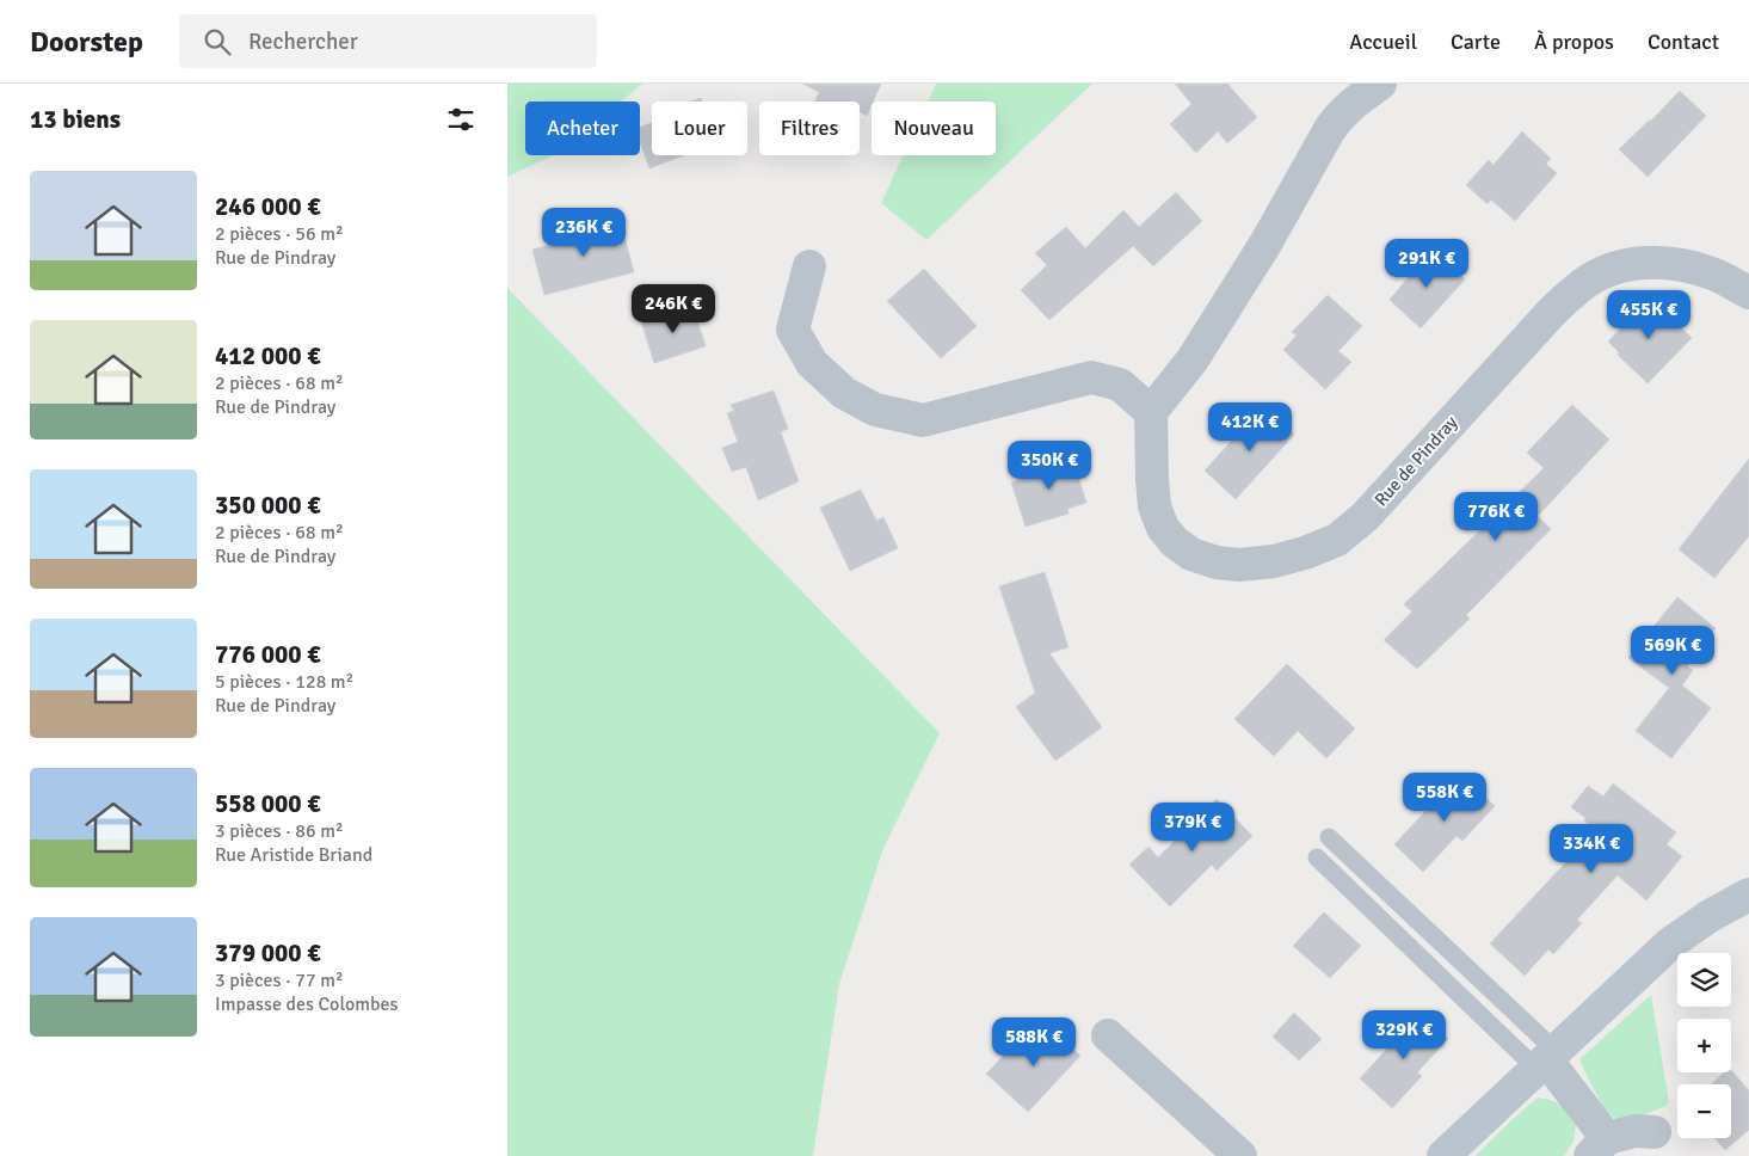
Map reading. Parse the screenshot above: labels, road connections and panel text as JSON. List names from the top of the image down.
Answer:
{
  "streets": {
    "street": ["Rue de Pindray"]
  },
  "page": {
    "header": "Doorstep",
    "search": "Rechercher",
    "nav": [
      "Accueil",
      "Carte",
      "À propos",
      "Contact"
    ],
    "heading": "13 biens",
    "chip": [
      "Acheter",
      "Louer",
      "Filtres",
      "Nouveau"
    ],
    "list": [
      {
        "name": "246 000 €",
        "note": "2 pièces · 56 m² · Rue de Pindray"
      },
      {
        "name": "412 000 €",
        "note": "2 pièces · 68 m² · Rue de Pindray"
      },
      {
        "name": "350 000 €",
        "note": "2 pièces · 68 m² · Rue de Pindray"
      },
      {
        "name": "776 000 €",
        "note": "5 pièces · 128 m² · Rue de Pindray"
      },
      {
        "name": "558 000 €",
        "note": "3 pièces · 86 m² · Rue Aristide Briand"
      },
      {
        "name": "379 000 €",
        "note": "3 pièces · 77 m² · Impasse des Colombes"
      }
    ],
    "price": [
      "236K €",
      "291K €",
      "246K €",
      "455K €",
      "412K €",
      "350K €",
      "776K €",
      "569K €",
      "558K €",
      "379K €",
      "334K €",
      "329K €",
      "588K €"
    ],
    "map_buttons": ["+", "−"]
  }
}
